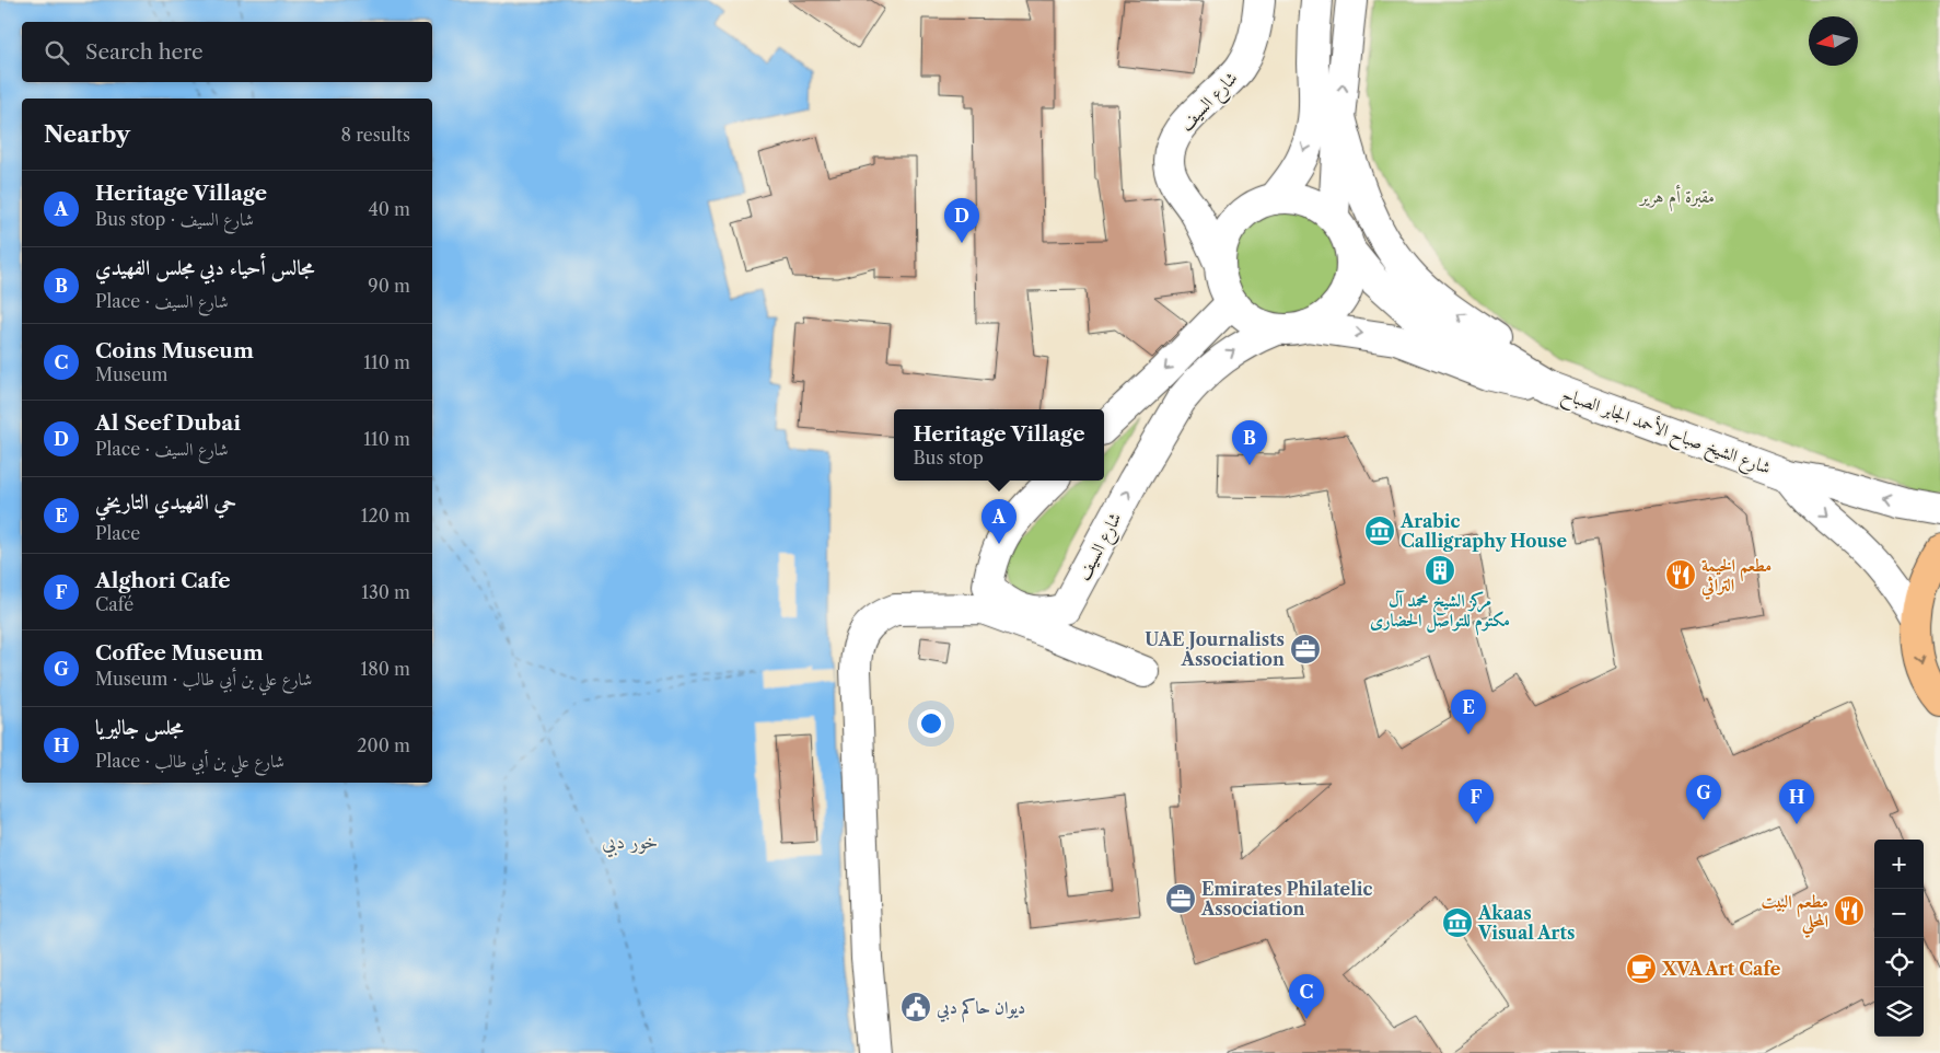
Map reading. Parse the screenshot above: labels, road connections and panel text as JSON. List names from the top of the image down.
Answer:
{
  "streets": {
    "street": ["شارع السيف", "شارع الشيخ صباح الأحمد الجابر الصباح"]
  },
  "crossings": [
    ["شارع السيف", "شارع الشيخ صباح الأحمد الجابر الصباح"]
  ],
  "water": ["خور دبي"],
  "parks": ["مقبرة أم هرير"],
  "places": {
    "museum": ["Arabic Calligraphy House", "Akaas Visual Arts"],
    "building": ["مركز الشيخ محمد آل مكتوم للتواصل الحضارى"],
    "restaurant": ["مطعم الخيمة التراثي", "مطعم البيت المحلي"],
    "office": ["UAE Journalists Association", "Emirates Philatelic Association"],
    "cafe": ["XVA Art Cafe"],
    "public building": ["ديوان حاكم دبي"]
  },
  "north": "left",
  "page": {
    "search": "Search here",
    "heading": ["Nearby", "8 results"],
    "list": [
      {
        "mark": "A",
        "name": "Heritage Village",
        "note": "Bus stop · شارع السيف",
        "value": "40 m"
      },
      {
        "mark": "B",
        "name": "مجالس أحياء دبي مجلس الفهيدي",
        "note": "Place · شارع السيف",
        "value": "90 m"
      },
      {
        "mark": "C",
        "name": "Coins Museum",
        "note": "Museum",
        "value": "110 m"
      },
      {
        "mark": "D",
        "name": "Al Seef Dubai",
        "note": "Place · شارع السيف",
        "value": "110 m"
      },
      {
        "mark": "E",
        "name": "حي الفهيدي التاريخي",
        "note": "Place",
        "value": "120 m"
      },
      {
        "mark": "F",
        "name": "Alghori Cafe",
        "note": "Café",
        "value": "130 m"
      },
      {
        "mark": "G",
        "name": "Coffee Museum",
        "note": "Museum · شارع علي بن أبي طالب",
        "value": "180 m"
      },
      {
        "mark": "H",
        "name": "مجلس جاليريا",
        "note": "Place · شارع علي بن أبي طالب",
        "value": "200 m"
      }
    ],
    "pins": [
      "D",
      "B",
      "A",
      "E",
      "G",
      "F",
      "H",
      "C"
    ],
    "popup": ["Heritage Village", "Bus stop"],
    "map_buttons": ["+", "−"]
  }
}
